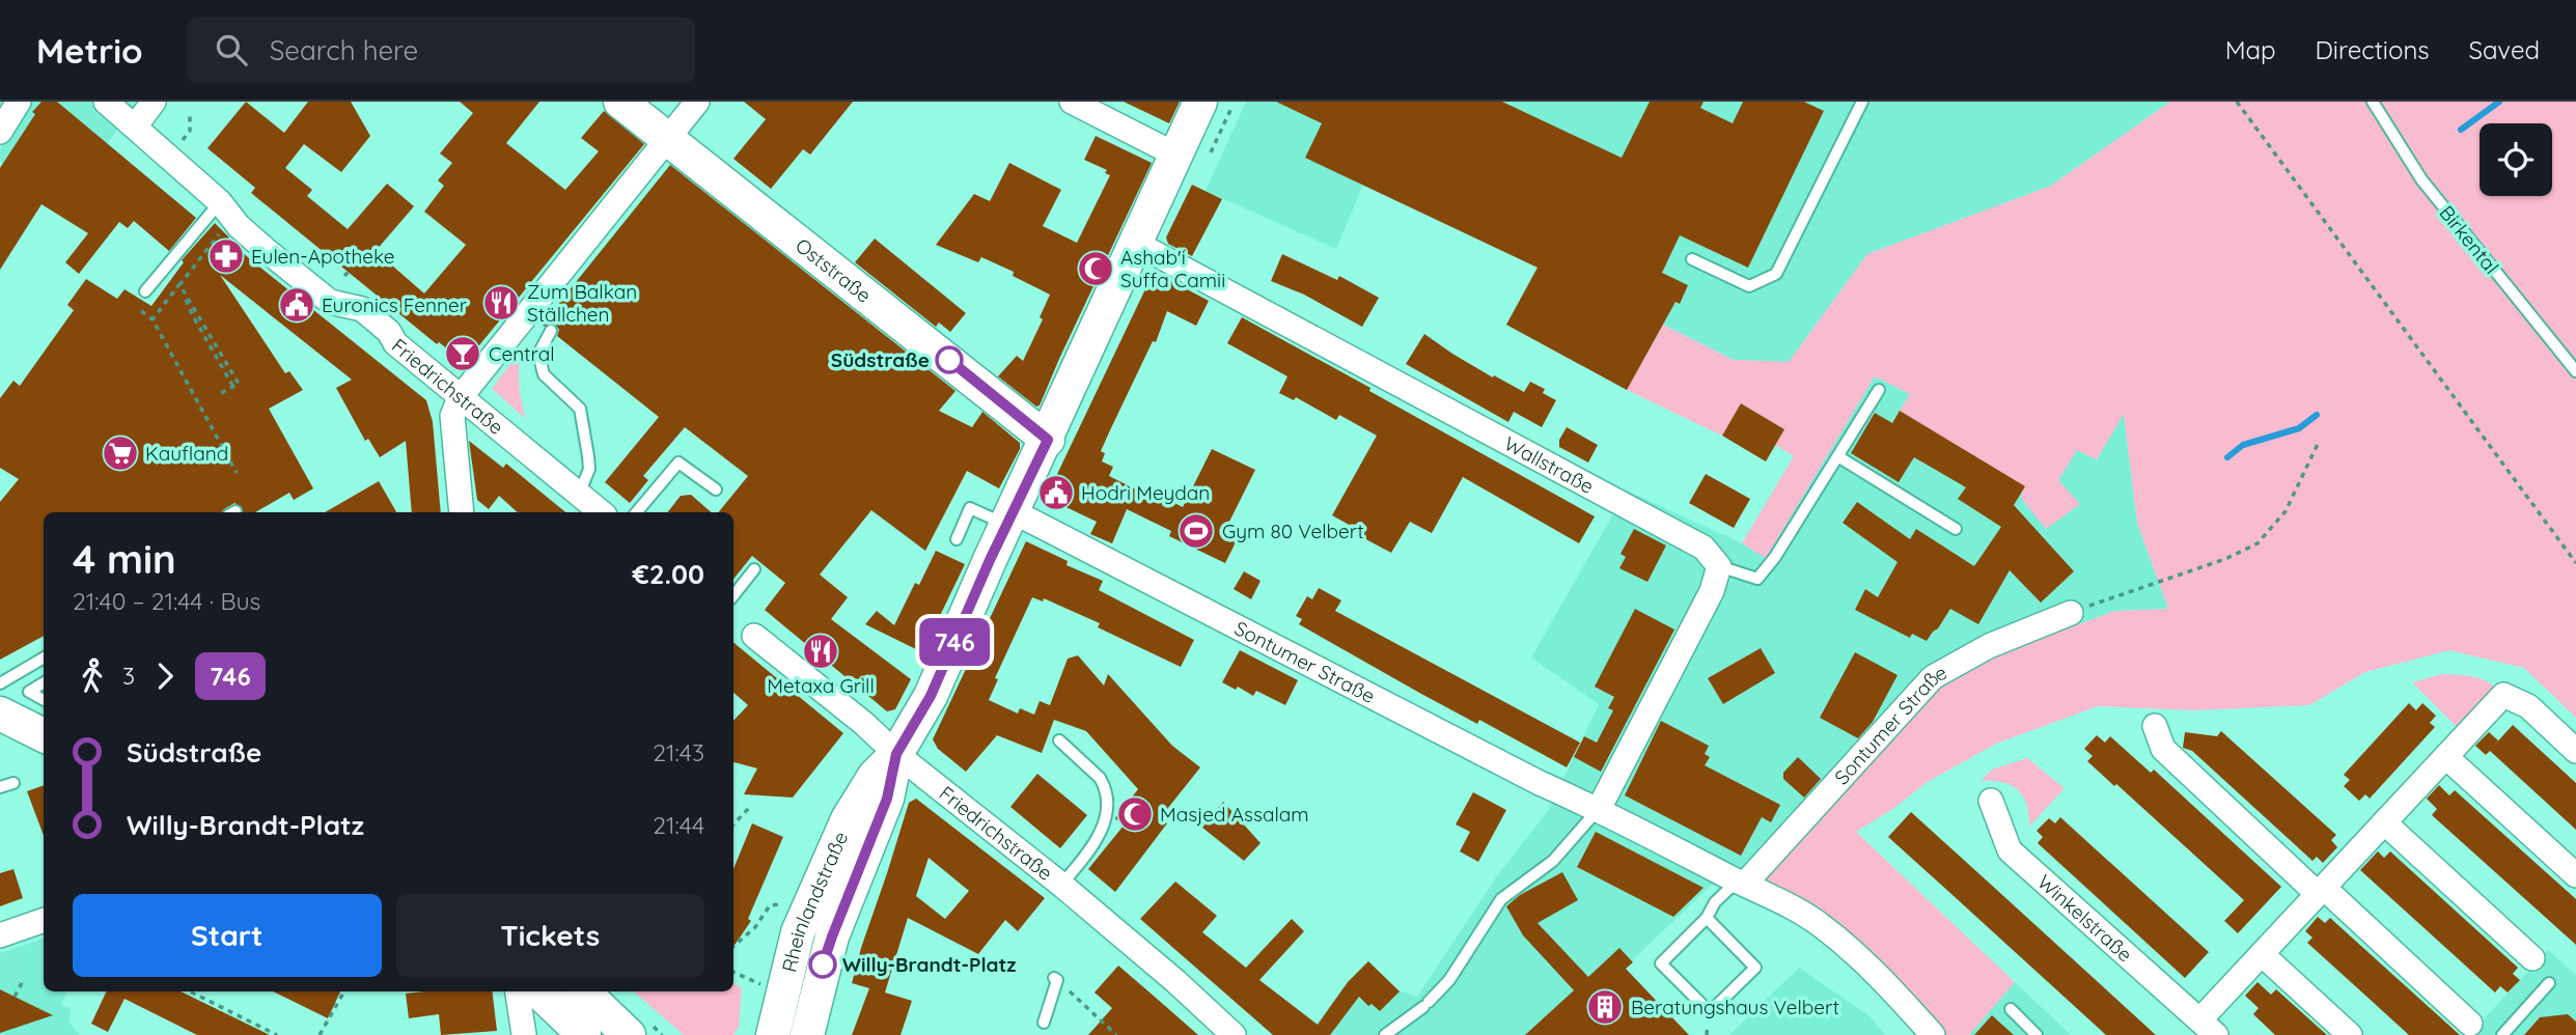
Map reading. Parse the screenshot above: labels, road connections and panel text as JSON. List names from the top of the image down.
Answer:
{
  "streets": {
    "main road": ["Oststraße", "Rheinlandstraße"],
    "street": [
      "Friedrichstraße",
      "Wallstraße",
      "Sontumer Straße",
      "Winkelstraße"
    ],
    "lane": ["Birkental"]
  },
  "crossings": [
    ["Friedrichstraße", "Rheinlandstraße"]
  ],
  "places": {
    "pharmacy": ["Eulen-Apotheke"],
    "mosque": ["Ashab'i Suffa Camii", "Masjed Assalam"],
    "restaurant": ["Zum Balkan Ställchen", "Metaxa Grill"],
    "public building": ["Euronics Fenner", "Hodri Meydan"],
    "bar": ["Central"],
    "other": ["Südstraße", "Willy-Brandt-Platz"],
    "supermarket": ["Kaufland"],
    "sports": ["Gym 80 Velbert"],
    "building": ["Beratungshaus Velbert"]
  },
  "lines": ["bus line 746"],
  "page": {
    "header": "Metrio",
    "search": "Search here",
    "nav": ["Map", "Directions", "Saved"],
    "on_map": "746",
    "heading": ["4 min", "21:40 – 21:44 · Bus", "€2.00"],
    "legs": ["3", "746"],
    "list": [
      {
        "name": "Südstraße",
        "value": "21:43"
      },
      {
        "name": "Willy-Brandt-Platz",
        "value": "21:44"
      }
    ],
    "buttons": ["Start", "Tickets"]
  }
}
